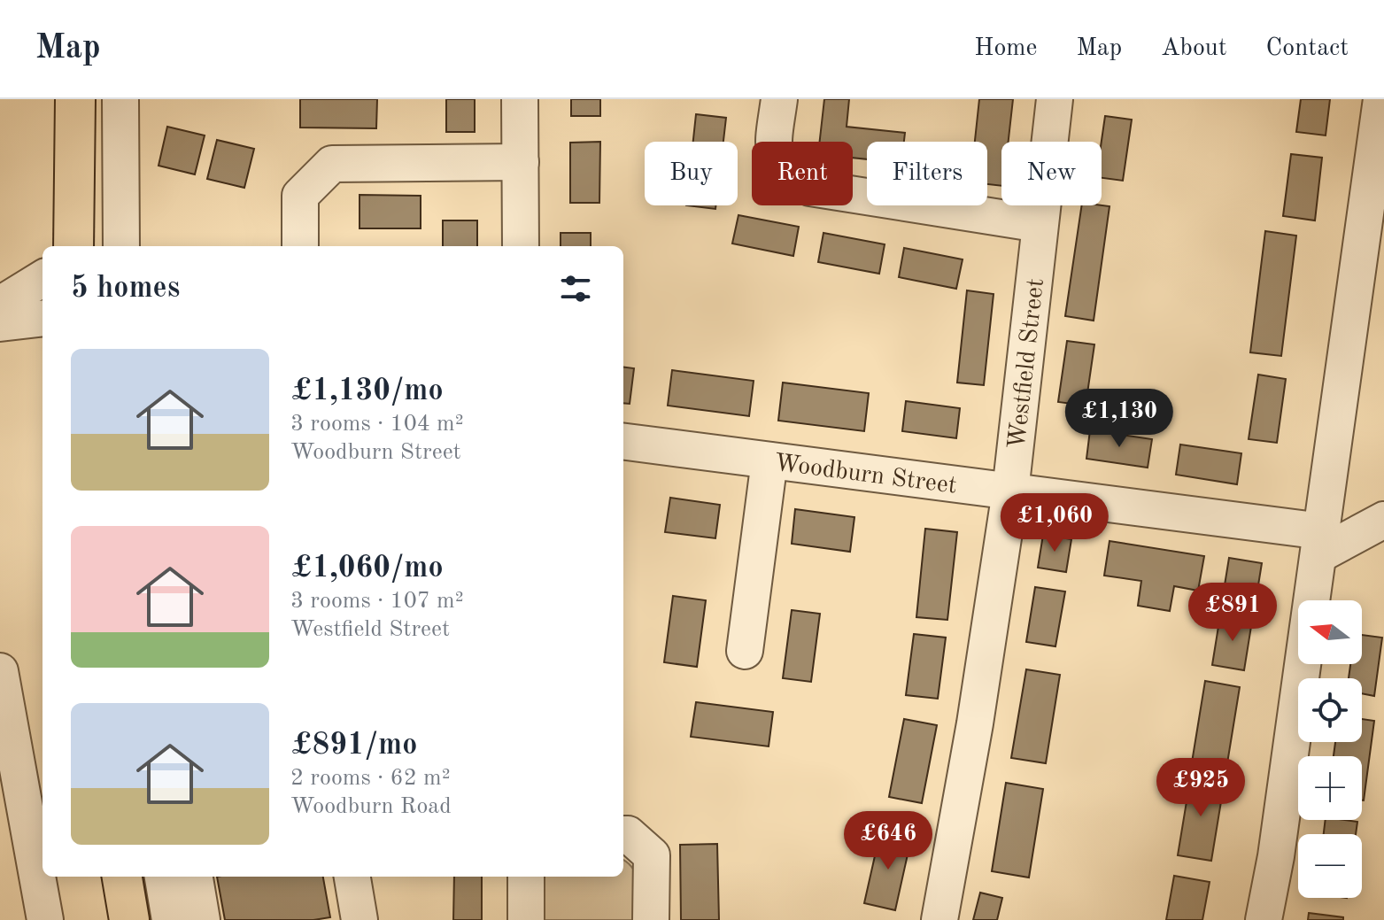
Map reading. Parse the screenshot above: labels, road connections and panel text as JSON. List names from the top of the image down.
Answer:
{
  "streets": {
    "street": ["Westfield Street", "Woodburn Street"]
  },
  "crossings": [
    ["Westfield Street", "Woodburn Street"]
  ],
  "north": "left",
  "page": {
    "header": "Map",
    "nav": [
      "Home",
      "Map",
      "About",
      "Contact"
    ],
    "chip": [
      "Buy",
      "Rent",
      "Filters",
      "New"
    ],
    "heading": "5 homes",
    "list": [
      {
        "name": "£1,130/mo",
        "note": "3 rooms · 104 m² · Woodburn Street"
      },
      {
        "name": "£1,060/mo",
        "note": "3 rooms · 107 m² · Westfield Street"
      },
      {
        "name": "£891/mo",
        "note": "2 rooms · 62 m² · Woodburn Road"
      }
    ],
    "price": [
      "£1,130",
      "£1,060",
      "£891",
      "£925",
      "£646"
    ],
    "map_buttons": ["+", "−"]
  }
}
